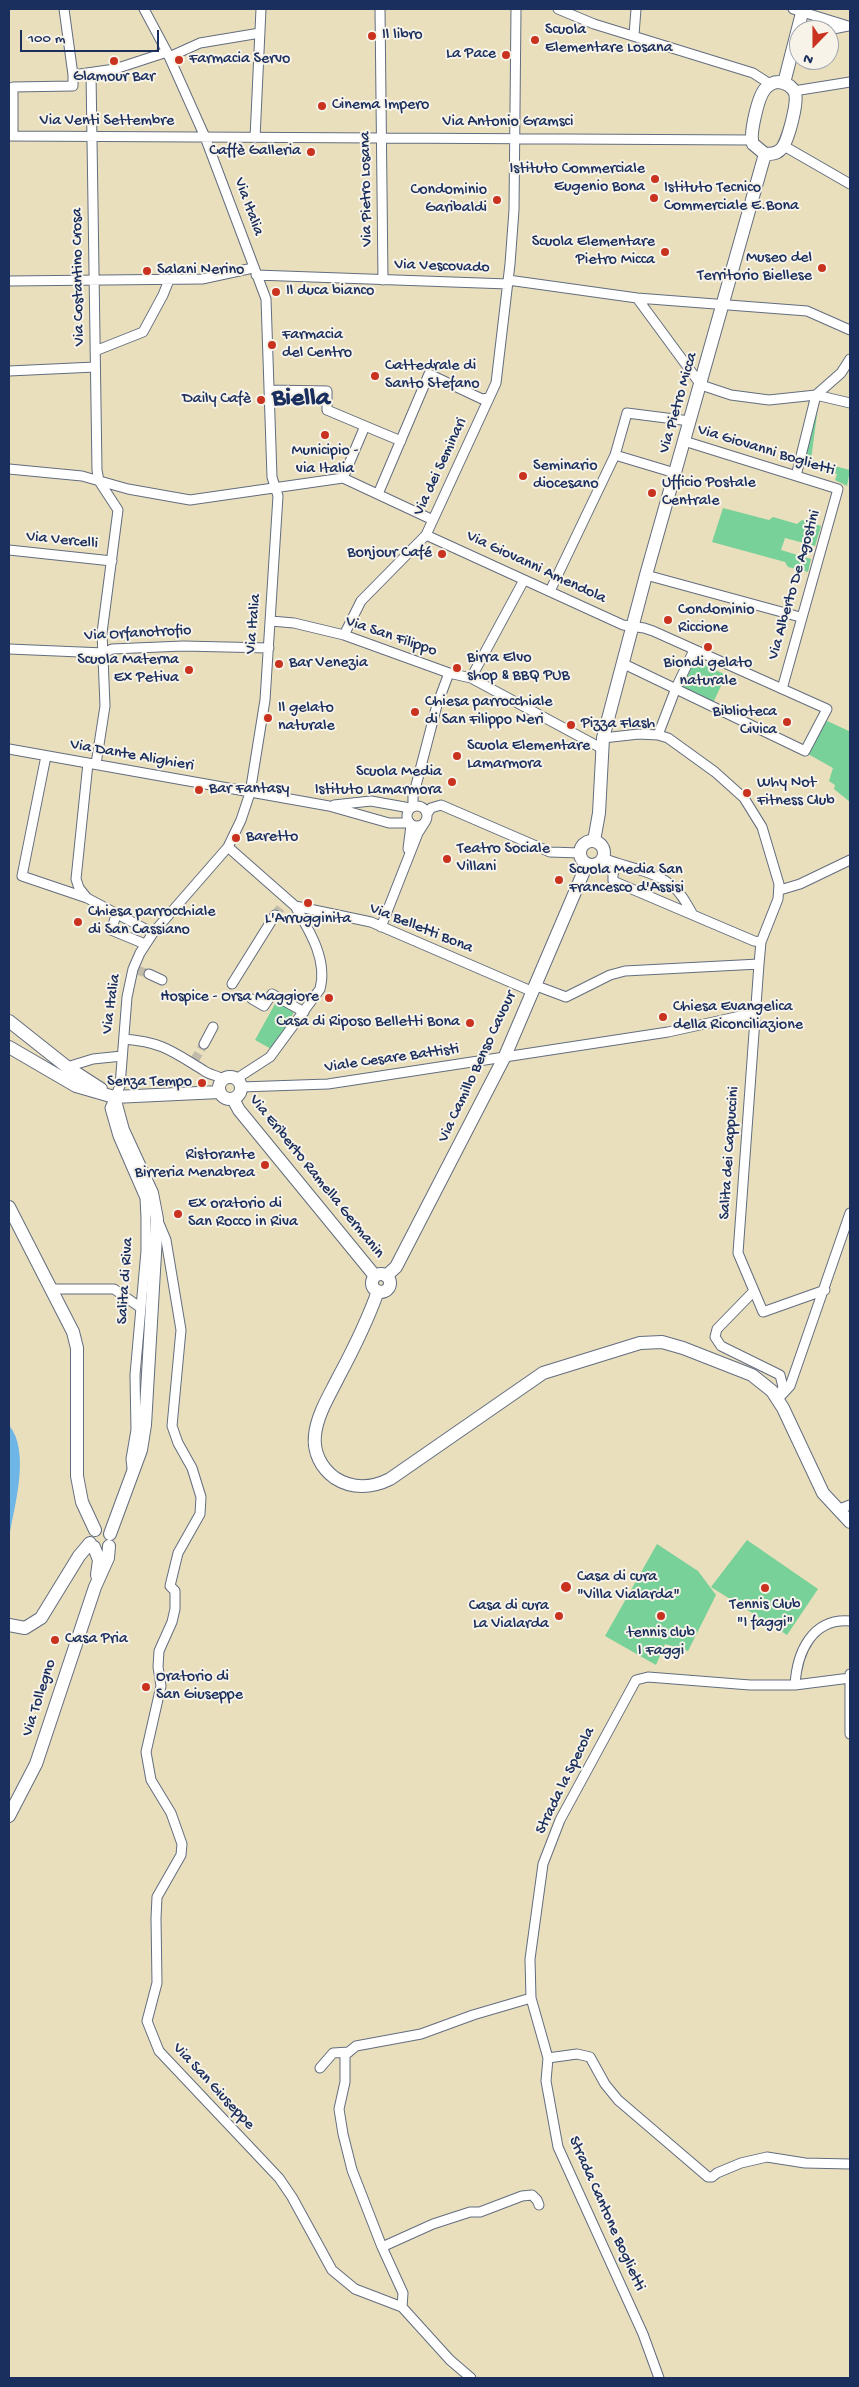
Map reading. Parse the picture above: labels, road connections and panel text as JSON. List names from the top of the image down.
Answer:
{
  "streets": {
    "main road": [
      "Via Pietro Micca",
      "Via Camillo Benso Cavour",
      "Via Eriberto Ramella Germanin",
      "Salita di Riva",
      "Via Tollegno"
    ],
    "street": [
      "Via Venti Settembre",
      "Via Antonio Gramsci",
      "Via Pietro Losana",
      "Via Italia",
      "Via Vescovado",
      "Via Costantino Crosa",
      "Via Giovanni Boglietti",
      "Via dei Seminari",
      "Via Vercelli",
      "Via Giovanni Amendola",
      "Via Alberto De Agostini",
      "Via Orfanotrofio",
      "Via San Filippo",
      "Via Dante Alighieri",
      "Via Belletti Bona",
      "Viale Cesare Battisti",
      "Salita dei Cappuccini",
      "Strada la Specola",
      "Via San Giuseppe",
      "Strada Cantone Boglietti"
    ]
  },
  "crossings": [
    ["Via Venti Settembre", "Via Antonio Gramsci"],
    ["Via Venti Settembre", "Via Italia"],
    ["Via Venti Settembre", "Via Costantino Crosa"],
    ["Via Antonio Gramsci", "Via Pietro Losana"],
    ["Via Antonio Gramsci", "Via Italia"],
    ["Via Antonio Gramsci", "Via dei Seminari"],
    ["Via Pietro Losana", "Via Vescovado"],
    ["Via Italia", "Via Vescovado"],
    ["Via Italia", "Via Orfanotrofio"],
    ["Via Italia", "Via San Filippo"],
    ["Via Italia", "Via Dante Alighieri"],
    ["Via Italia", "Via Belletti Bona"],
    ["Via Italia", "Salita di Riva"],
    ["Via Vescovado", "Via Costantino Crosa"],
    ["Via Vescovado", "Via Pietro Micca"],
    ["Via Vescovado", "Via dei Seminari"],
    ["Via Pietro Micca", "Via Giovanni Boglietti"],
    ["Via Pietro Micca", "Via Giovanni Amendola"],
    ["Via Pietro Micca", "Via San Filippo"],
    ["Via Pietro Micca", "Via Camillo Benso Cavour"],
    ["Via Giovanni Boglietti", "Via Alberto De Agostini"],
    ["Via dei Seminari", "Via Giovanni Amendola"],
    ["Via dei Seminari", "Via San Filippo"],
    ["Via Giovanni Amendola", "Via Alberto De Agostini"],
    ["Via Belletti Bona", "Via Camillo Benso Cavour"],
    ["Via Belletti Bona", "Salita dei Cappuccini"],
    ["Viale Cesare Battisti", "Via Camillo Benso Cavour"],
    ["Viale Cesare Battisti", "Salita dei Cappuccini"],
    ["Viale Cesare Battisti", "Via Eriberto Ramella Germanin"],
    ["Via Camillo Benso Cavour", "Via Eriberto Ramella Germanin"],
    ["Salita di Riva", "Via Tollegno"],
    ["Salita di Riva", "Via San Giuseppe"],
    ["Strada la Specola", "Strada Cantone Boglietti"]
  ],
  "districts": ["Biella"],
  "places": [
    "Il libro",
    "Scuola Elementare Losana",
    "La Pace",
    "Farmacia Servo",
    "Glamour Bar",
    "Cinema Impero",
    "Caffè Galleria",
    "Istituto Commerciale Eugenio Bona",
    "Istituto Tecnico Commerciale E.Bona",
    "Condominio Garibaldi",
    "Scuola Elementare Pietro Micca",
    "Museo del Territorio Biellese",
    "Salani Nerino",
    "Il duca bianco",
    "Farmacia del Centro",
    "Cattedrale di Santo Stefano",
    "Daily Cafè",
    "Municipio - via Italia",
    "Seminario diocesano",
    "Ufficio Postale Centrale",
    "Bonjour Café",
    "Condominio Riccione",
    "Biondi gelato naturale",
    "Bar Venezia",
    "Birra Elvo shop & BBQ PUB",
    "Scuola Materna Ex Petiva",
    "Chiesa parrocchiale di San Filippo Neri",
    "Il gelato naturale",
    "Biblioteca Civica",
    "Pizza Flash",
    "Scuola Elementare Lamarmora",
    "Scuola Media Istituto Lamarmora",
    "Bar Fantasy",
    "Why Not Fitness Club",
    "Baretto",
    "Teatro Sociale Villani",
    "Scuola Media San Francesco d'Assisi",
    "L'Arrugginita",
    "Chiesa parrocchiale di San Cassiano",
    "Hospice - Orsa Maggiore",
    "Chiesa Evangelica della Riconciliazione",
    "Casa di Riposo Belletti Bona",
    "Senza Tempo",
    "Ristorante Birreria Menabrea",
    "Ex oratorio di San Rocco in Riva",
    "Casa di cura \"Villa Vialarda\"",
    "Tennis Club \"I faggi\"",
    "Casa di cura La Vialarda",
    "tennis club I Faggi",
    "Casa Pria",
    "Oratorio di San Giuseppe"
  ],
  "scale_bar": "100 m",
  "north": "bottom"
}
